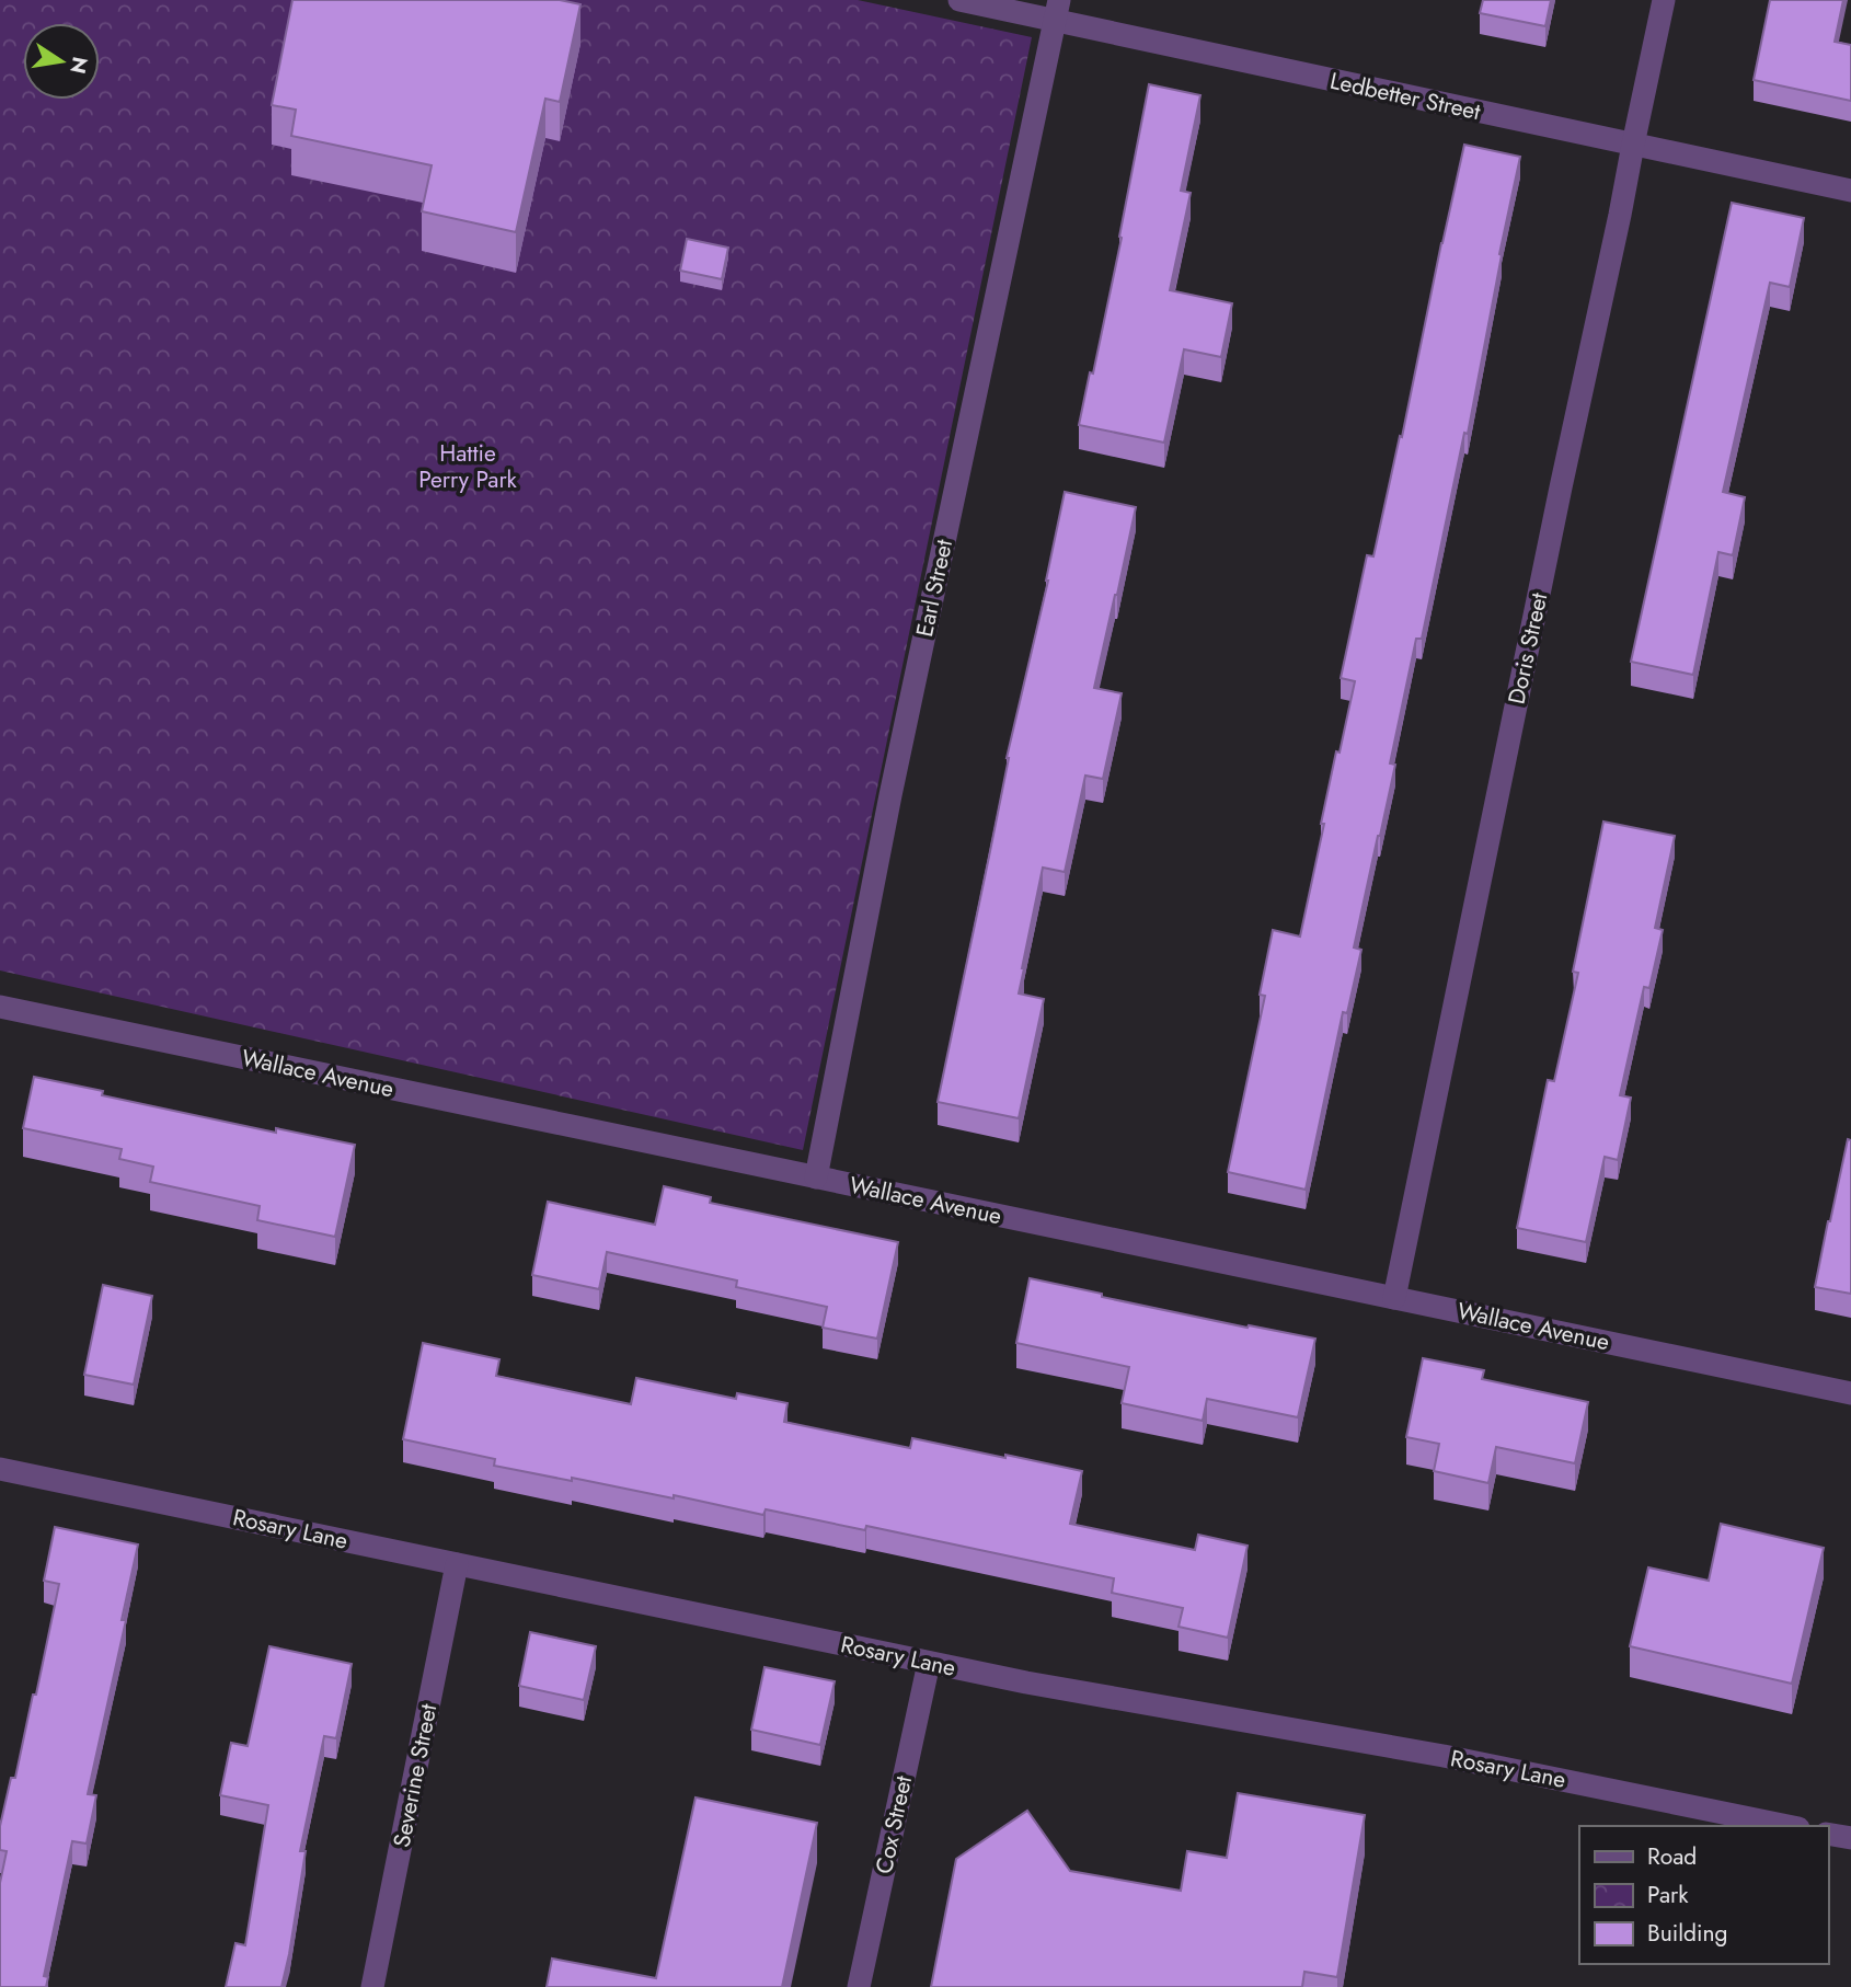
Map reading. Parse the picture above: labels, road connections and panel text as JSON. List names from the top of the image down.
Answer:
{
  "streets": {
    "street": [
      "Ledbetter Street",
      "Earl Street",
      "Doris Street",
      "Wallace Avenue",
      "Rosary Lane",
      "Severine Street",
      "Cox Street"
    ]
  },
  "crossings": [
    ["Ledbetter Street", "Earl Street"],
    ["Ledbetter Street", "Doris Street"],
    ["Earl Street", "Wallace Avenue"],
    ["Doris Street", "Wallace Avenue"],
    ["Rosary Lane", "Severine Street"],
    ["Rosary Lane", "Cox Street"]
  ],
  "parks": ["Hattie Perry Park"],
  "legend": ["Road", "Park", "Building"],
  "north": "right"
}
